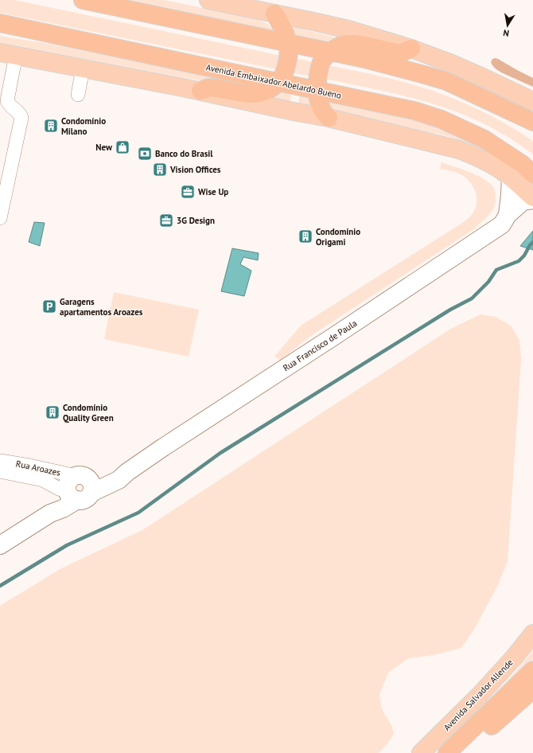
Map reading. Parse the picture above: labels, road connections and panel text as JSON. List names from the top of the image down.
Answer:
{
  "streets": {
    "highway": ["Avenida Embaixador Abelardo Bueno"],
    "main road": ["Avenida Salvador Allende"],
    "street": ["Rua Francisco de Paula", "Rua Aroazes"]
  },
  "crossings": [
    ["Rua Francisco de Paula", "Rua Aroazes"]
  ],
  "places": {
    "building": [
      "Condomínio Milano",
      "Vision Offices",
      "Condomínio Origami",
      "Condomínio Quality Green"
    ],
    "shop": ["New"],
    "bank": ["Banco do Brasil"],
    "office": ["Wise Up", "3G Design"],
    "parking": ["Garagens apartamentos Aroazes"]
  },
  "north": "bottom"
}
